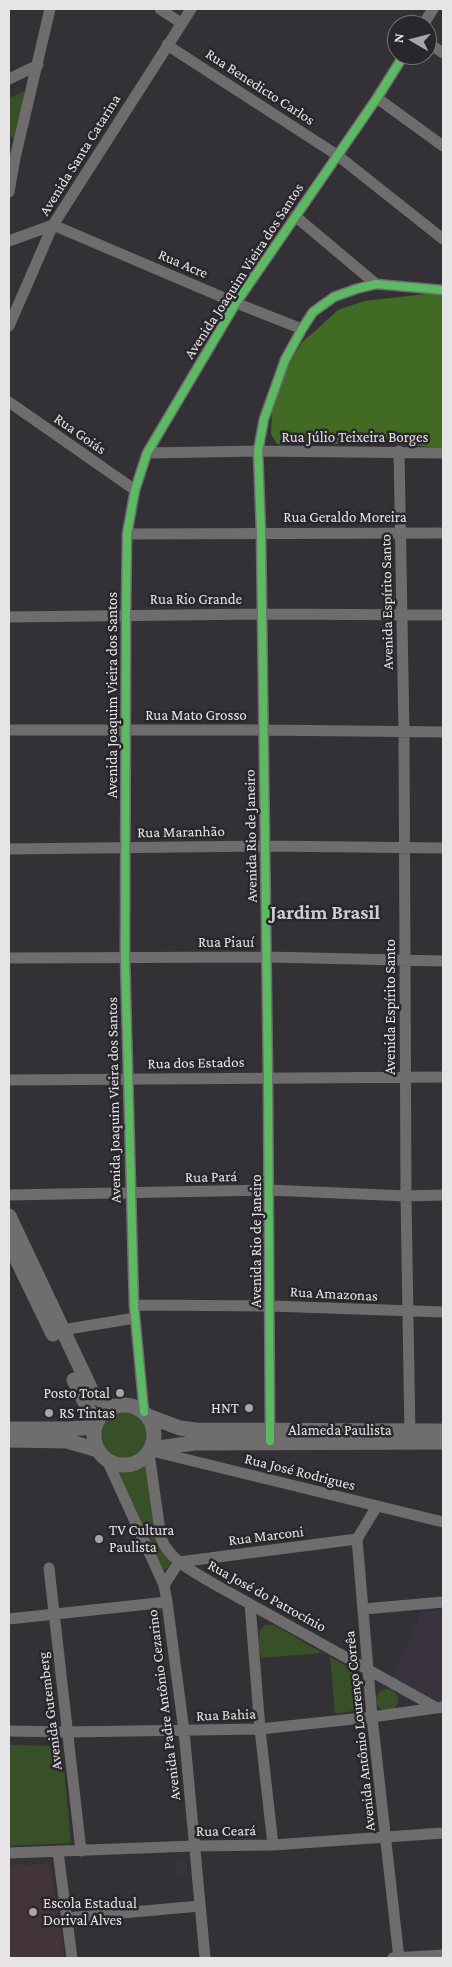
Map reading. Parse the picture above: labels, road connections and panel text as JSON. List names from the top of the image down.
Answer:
{
  "streets": {
    "main road": ["Alameda Paulista"],
    "street": [
      "Rua Benedicto Carlos",
      "Avenida Santa Catarina",
      "Rua Acre",
      "Avenida Joaquim Vieira dos Santos",
      "Rua Goiás",
      "Rua Júlio Teixeira Borges",
      "Rua Geraldo Moreira",
      "Rua Rio Grande",
      "Avenida Espírito Santo",
      "Rua Mato Grosso",
      "Rua Maranhão",
      "Avenida Rio de Janeiro",
      "Rua Piauí",
      "Rua dos Estados",
      "Rua Pará",
      "Rua Amazonas",
      "Rua José Rodrigues",
      "Rua Marconi",
      "Rua José do Patrocínio",
      "Avenida Padre Antônio Cezarino",
      "Avenida Gutemberg",
      "Rua Bahia",
      "Avenida Antônio Lourenço Corrêa",
      "Rua Ceará"
    ]
  },
  "crossings": [
    ["Rua Benedicto Carlos", "Avenida Santa Catarina"],
    ["Rua Benedicto Carlos", "Avenida Joaquim Vieira dos Santos"],
    ["Avenida Santa Catarina", "Rua Acre"],
    ["Rua Acre", "Avenida Joaquim Vieira dos Santos"],
    ["Rua Acre", "Avenida Rio de Janeiro"],
    ["Avenida Joaquim Vieira dos Santos", "Rua Goiás"],
    ["Avenida Joaquim Vieira dos Santos", "Rua Júlio Teixeira Borges"],
    ["Avenida Joaquim Vieira dos Santos", "Rua Geraldo Moreira"],
    ["Avenida Joaquim Vieira dos Santos", "Rua Rio Grande"],
    ["Avenida Joaquim Vieira dos Santos", "Rua Mato Grosso"],
    ["Avenida Joaquim Vieira dos Santos", "Rua Maranhão"],
    ["Avenida Joaquim Vieira dos Santos", "Rua Piauí"],
    ["Avenida Joaquim Vieira dos Santos", "Rua dos Estados"],
    ["Avenida Joaquim Vieira dos Santos", "Rua Pará"],
    ["Avenida Joaquim Vieira dos Santos", "Rua Amazonas"],
    ["Avenida Joaquim Vieira dos Santos", "Alameda Paulista"],
    ["Avenida Joaquim Vieira dos Santos", "Rua José Rodrigues"],
    ["Avenida Joaquim Vieira dos Santos", "Rua José do Patrocínio"],
    ["Avenida Joaquim Vieira dos Santos", "Avenida Padre Antônio Cezarino"],
    ["Rua Júlio Teixeira Borges", "Avenida Espírito Santo"],
    ["Rua Júlio Teixeira Borges", "Avenida Rio de Janeiro"],
    ["Rua Geraldo Moreira", "Avenida Espírito Santo"],
    ["Rua Geraldo Moreira", "Avenida Rio de Janeiro"],
    ["Rua Rio Grande", "Avenida Espírito Santo"],
    ["Rua Rio Grande", "Avenida Rio de Janeiro"],
    ["Avenida Espírito Santo", "Rua Mato Grosso"],
    ["Avenida Espírito Santo", "Rua Maranhão"],
    ["Avenida Espírito Santo", "Rua Piauí"],
    ["Avenida Espírito Santo", "Rua dos Estados"],
    ["Avenida Espírito Santo", "Rua Pará"],
    ["Avenida Espírito Santo", "Rua Amazonas"],
    ["Avenida Espírito Santo", "Alameda Paulista"],
    ["Rua Mato Grosso", "Avenida Rio de Janeiro"],
    ["Rua Maranhão", "Avenida Rio de Janeiro"],
    ["Avenida Rio de Janeiro", "Rua Piauí"],
    ["Avenida Rio de Janeiro", "Rua dos Estados"],
    ["Avenida Rio de Janeiro", "Rua Pará"],
    ["Avenida Rio de Janeiro", "Rua Amazonas"],
    ["Avenida Rio de Janeiro", "Alameda Paulista"],
    ["Alameda Paulista", "Rua José Rodrigues"],
    ["Alameda Paulista", "Rua José do Patrocínio"],
    ["Alameda Paulista", "Avenida Padre Antônio Cezarino"],
    ["Rua José Rodrigues", "Rua José do Patrocínio"],
    ["Rua José Rodrigues", "Avenida Padre Antônio Cezarino"],
    ["Rua Marconi", "Rua José do Patrocínio"],
    ["Rua Marconi", "Avenida Antônio Lourenço Corrêa"],
    ["Rua José do Patrocínio", "Avenida Padre Antônio Cezarino"],
    ["Rua José do Patrocínio", "Rua Bahia"],
    ["Rua José do Patrocínio", "Avenida Antônio Lourenço Corrêa"],
    ["Avenida Padre Antônio Cezarino", "Rua Bahia"],
    ["Avenida Padre Antônio Cezarino", "Rua Ceará"],
    ["Avenida Gutemberg", "Rua Bahia"],
    ["Avenida Gutemberg", "Rua Ceará"],
    ["Rua Bahia", "Avenida Antônio Lourenço Corrêa"],
    ["Avenida Antônio Lourenço Corrêa", "Rua Ceará"]
  ],
  "districts": ["Jardim Brasil"],
  "places": [
    "Posto Total",
    "HNT",
    "RS Tintas",
    "TV Cultura Paulista",
    "Escola Estadual Dorival Alves"
  ],
  "north": "left"
}
